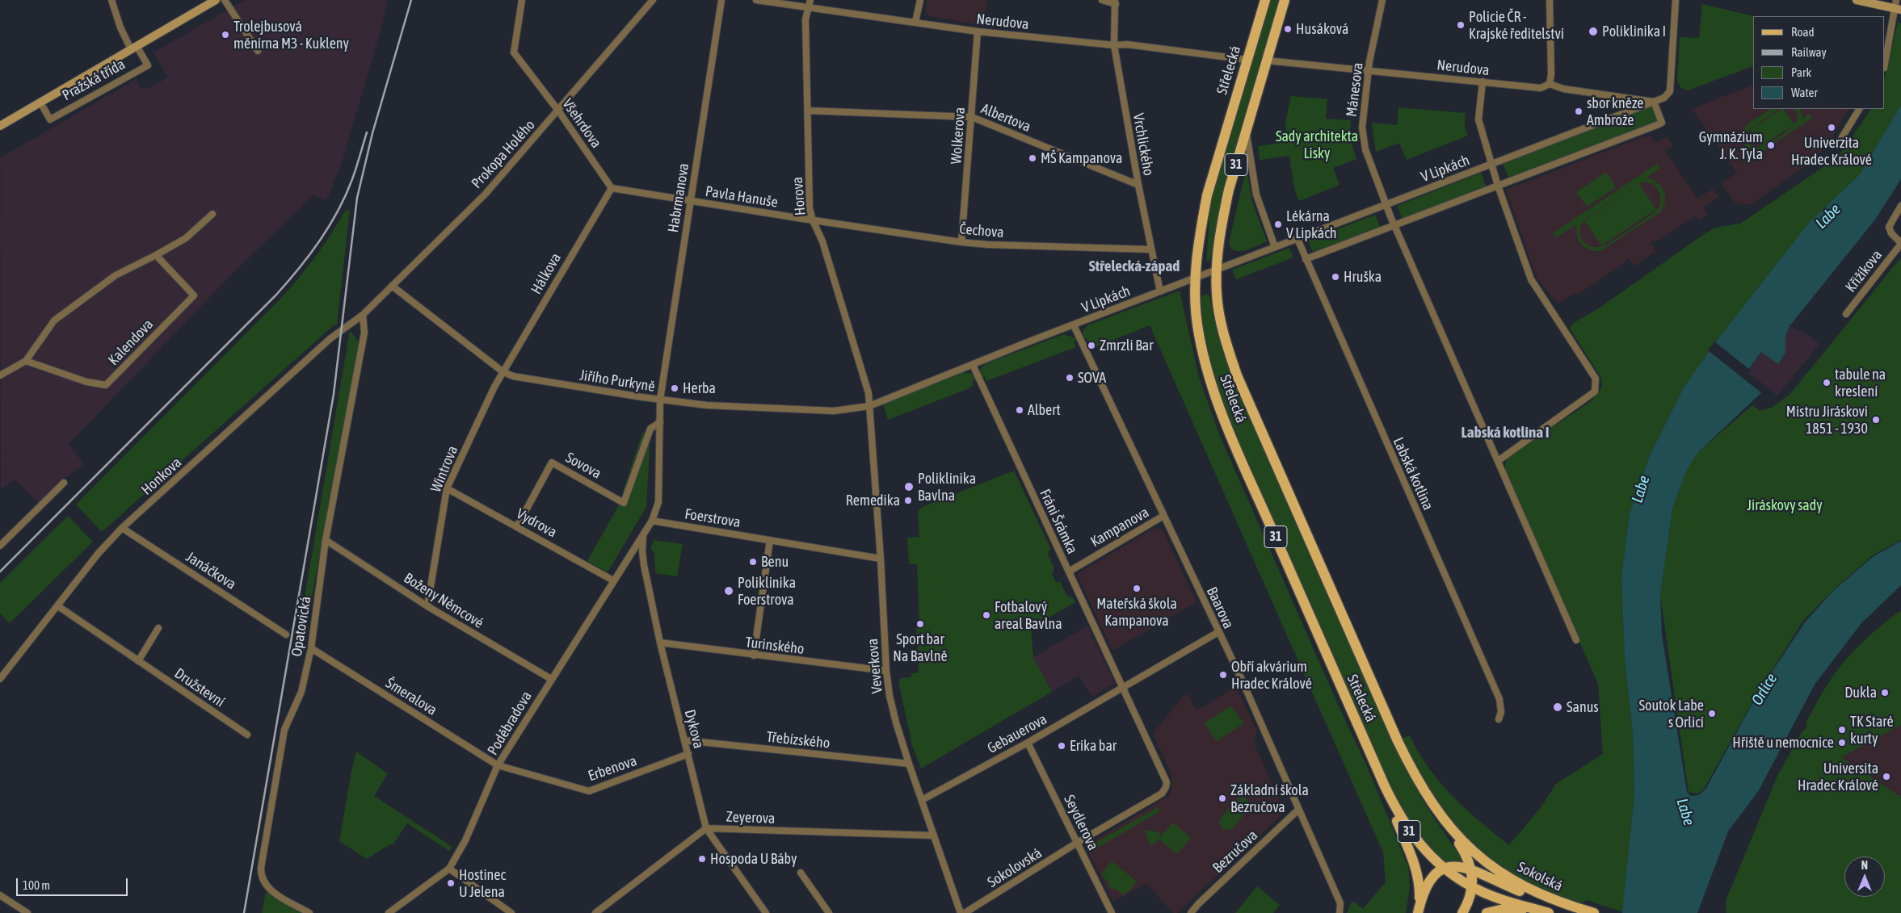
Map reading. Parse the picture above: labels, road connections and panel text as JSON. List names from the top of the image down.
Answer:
{
  "streets": {
    "main road": ["Střelecká", "31", "Sokolská"],
    "street": [
      "Nerudova",
      "Pražská třída",
      "Mánesova",
      "Albertova",
      "Všehrdova",
      "Wolkerova",
      "Vrchlického",
      "Prokopa Holého",
      "V Lipkách",
      "Horova",
      "Pavla Hanuše",
      "Habrmanova",
      "Čechova",
      "Křižíkova",
      "Hálkova",
      "Kalendova",
      "Jiřího Purkyně",
      "Sovova",
      "Wintrova",
      "Labská kotlina",
      "Honkova",
      "Foerstrova",
      "Fráni Šrámka",
      "Vydrova",
      "Kampanova",
      "Janáčkova",
      "Boženy Němcové",
      "Baarova",
      "Opatovická",
      "Turinského",
      "Veverkova",
      "Družstevní",
      "Šmeralova",
      "Poděbradova",
      "Dykova",
      "Gebauerova",
      "Třebízského",
      "Erbenova",
      "Zeyerova",
      "Seydlerova",
      "Bezručova",
      "Sokolovská"
    ]
  },
  "crossings": [
    ["Nerudova", "Střelecká"],
    ["Nerudova", "Mánesova"],
    ["Nerudova", "Wolkerova"],
    ["Nerudova", "Vrchlického"],
    ["Nerudova", "V Lipkách"],
    ["Nerudova", "Horova"],
    ["Střelecká", "31"],
    ["Střelecká", "V Lipkách"],
    ["Střelecká", "Sokolská"],
    ["Mánesova", "V Lipkách"],
    ["Albertova", "Wolkerova"],
    ["Albertova", "Vrchlického"],
    ["Albertova", "Horova"],
    ["Všehrdova", "Prokopa Holého"],
    ["Všehrdova", "Hálkova"],
    ["Wolkerova", "Čechova"],
    ["Vrchlického", "V Lipkách"],
    ["Vrchlického", "Čechova"],
    ["Prokopa Holého", "Jiřího Purkyně"],
    ["Prokopa Holého", "Honkova"],
    ["Prokopa Holého", "Opatovická"],
    ["31", "Sokolská"],
    ["V Lipkách", "Horova"],
    ["V Lipkách", "Jiřího Purkyně"],
    ["V Lipkách", "Labská kotlina"],
    ["V Lipkách", "Fráni Šrámka"],
    ["V Lipkách", "Baarova"],
    ["V Lipkách", "Veverkova"],
    ["Horova", "Pavla Hanuše"],
    ["Horova", "Čechova"],
    ["Horova", "Jiřího Purkyně"],
    ["Horova", "Veverkova"],
    ["Pavla Hanuše", "Habrmanova"],
    ["Pavla Hanuše", "Čechova"],
    ["Habrmanova", "Jiřího Purkyně"],
    ["Habrmanova", "Sovova"],
    ["Habrmanova", "Poděbradova"],
    ["Hálkova", "Jiřího Purkyně"],
    ["Hálkova", "Wintrova"],
    ["Jiřího Purkyně", "Wintrova"],
    ["Jiřího Purkyně", "Veverkova"],
    ["Sovova", "Vydrova"],
    ["Sovova", "Poděbradova"],
    ["Wintrova", "Vydrova"],
    ["Wintrova", "Boženy Němcové"],
    ["Honkova", "Janáčkova"],
    ["Honkova", "Opatovická"],
    ["Honkova", "Družstevní"],
    ["Foerstrova", "Veverkova"],
    ["Foerstrova", "Poděbradova"],
    ["Fráni Šrámka", "Kampanova"],
    ["Fráni Šrámka", "Gebauerova"],
    ["Vydrova", "Poděbradova"],
    ["Kampanova", "Baarova"],
    ["Boženy Němcové", "Opatovická"],
    ["Boženy Němcové", "Poděbradova"],
    ["Baarova", "Gebauerova"],
    ["Baarova", "Bezručova"],
    ["Opatovická", "Šmeralova"],
    ["Turinského", "Veverkova"],
    ["Turinského", "Dykova"],
    ["Veverkova", "Gebauerova"],
    ["Veverkova", "Třebízského"],
    ["Veverkova", "Zeyerova"],
    ["Šmeralova", "Poděbradova"],
    ["Šmeralova", "Erbenova"],
    ["Poděbradova", "Dykova"],
    ["Poděbradova", "Erbenova"],
    ["Dykova", "Třebízského"],
    ["Dykova", "Erbenova"],
    ["Dykova", "Zeyerova"],
    ["Gebauerova", "Seydlerova"],
    ["Seydlerova", "Sokolovská"]
  ],
  "districts": ["Střelecká-západ", "Labská kotlina I"],
  "water": ["Labe", "Orlice"],
  "parks": ["Sady architekta Lisky", "Jiráskovy sady"],
  "places": [
    "Policie ČR - Krajské ředitelství",
    "Husáková",
    "Poliklinika I",
    "Trolejbusová měnírna M3 - Kukleny",
    "sbor kněze Ambrože",
    "Univerzita Hradec Králové",
    "Gymnázium J. K. Tyla",
    "MŠ Kampanova",
    "Lékárna V Lipkách",
    "Hruška",
    "Zmrzli Bar",
    "SOVA",
    "tabule na kreslení",
    "Herba",
    "Albert",
    "Mistru Jiráskovi 1851 - 1930",
    "Poliklinika Bavlna",
    "Remedika",
    "Benu",
    "Mateřská škola Kampanova",
    "Poliklinika Foerstrova",
    "Fotbalový areal Bavlna",
    "Sport bar Na Bavlně",
    "Obří akvárium Hradec Králové",
    "Dukla",
    "Sanus",
    "Soutok Labe s Orlicí",
    "TK Staré kurty",
    "Hřiště u nemocnice",
    "Erika bar",
    "Universita Hradec Králové",
    "Základní škola Bezručova",
    "Hospoda U Báby",
    "Hostinec U Jelena"
  ],
  "legend": [
    "Road",
    "Railway",
    "Park",
    "Water"
  ],
  "scale_bar": "100 m",
  "north": "top"
}
